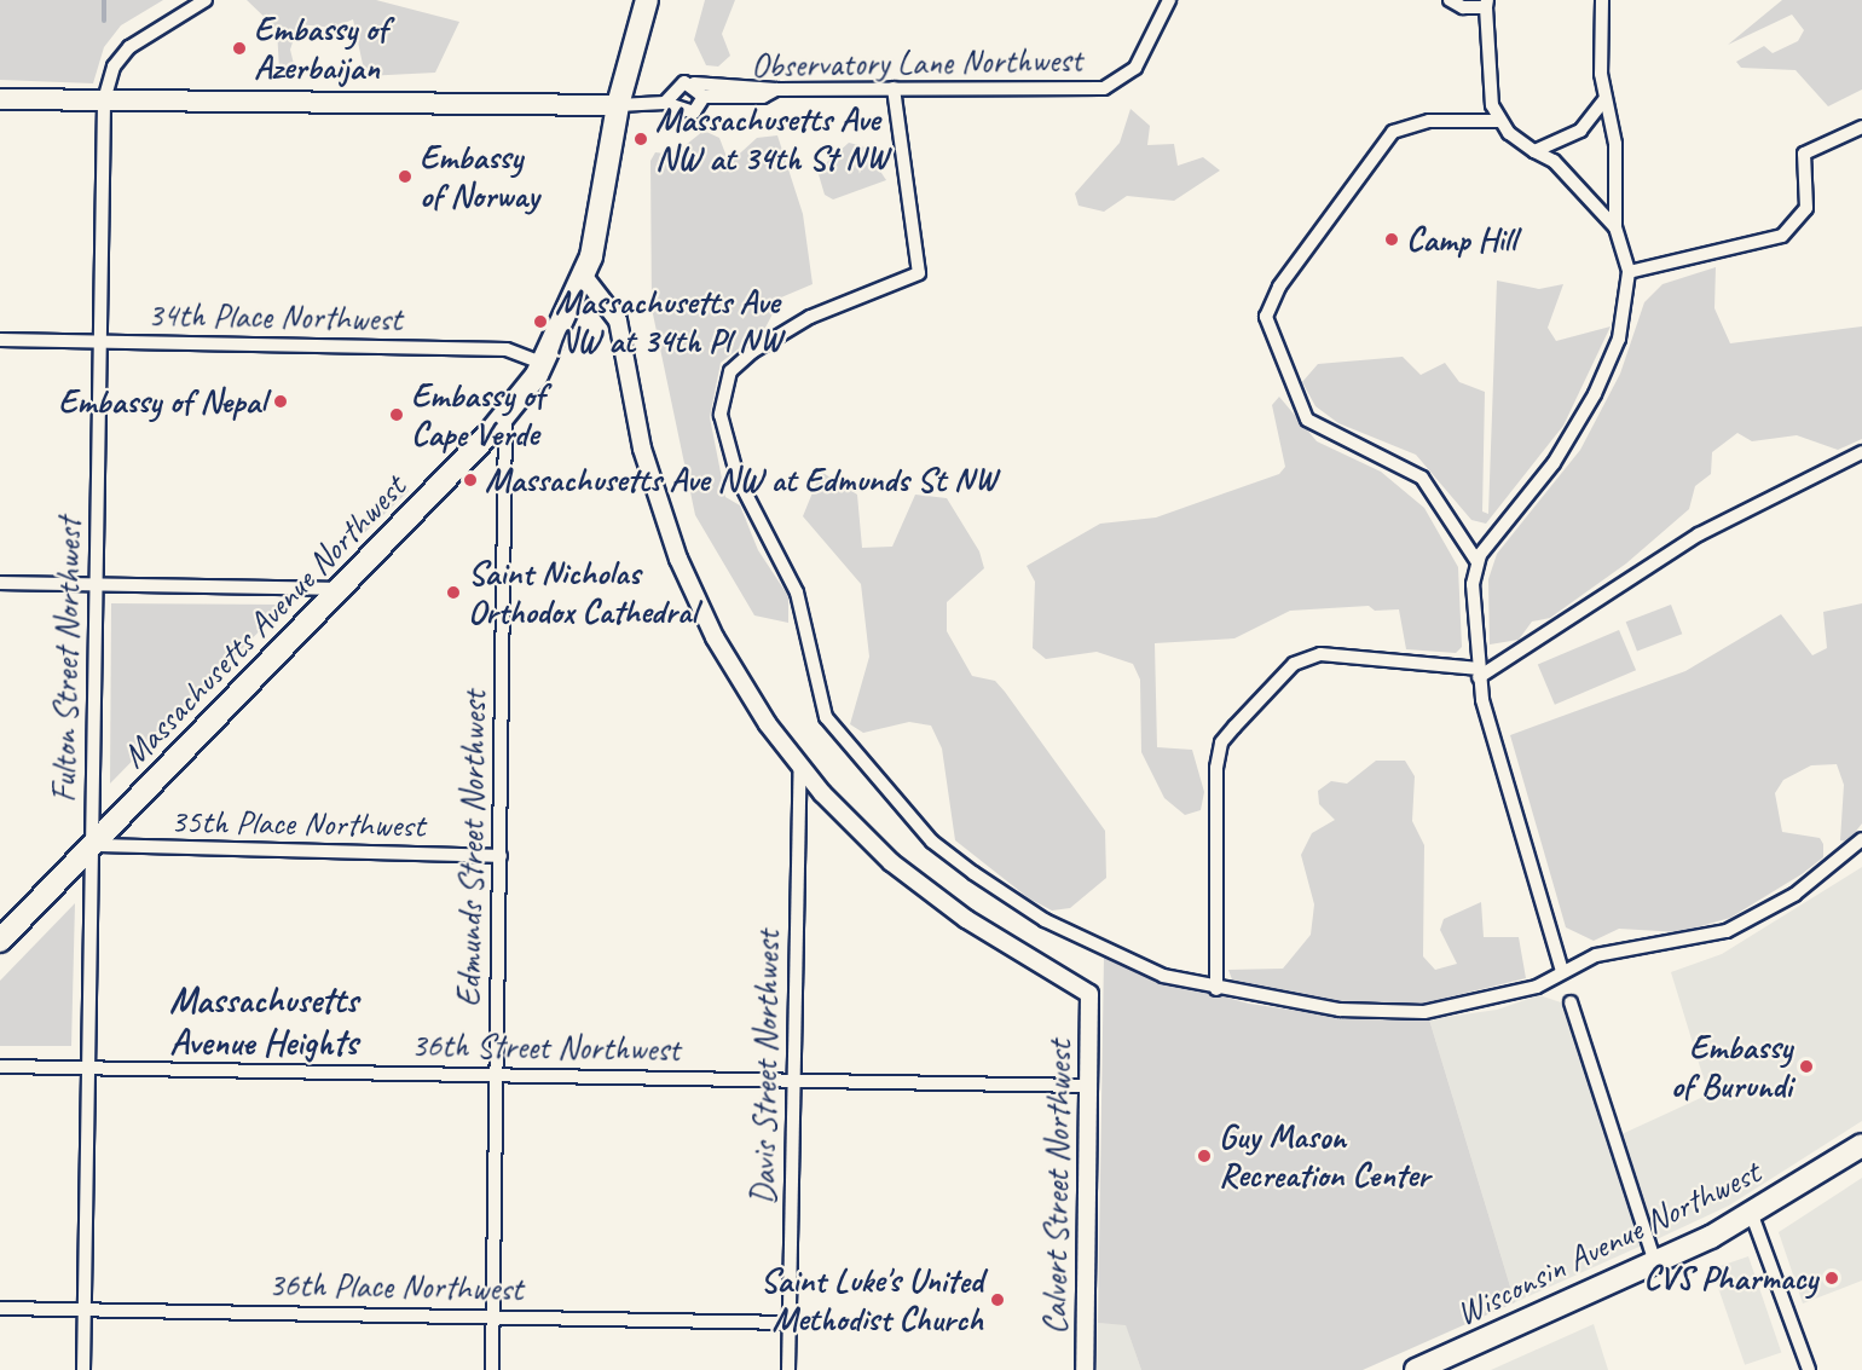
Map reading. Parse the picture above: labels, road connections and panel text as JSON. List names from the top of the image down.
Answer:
{
  "streets": {
    "main road": ["Massachusetts Avenue Northwest", "Wisconsin Avenue Northwest"],
    "street": [
      "Observatory Lane Northwest",
      "34th Place Northwest",
      "Fulton Street Northwest",
      "35th Place Northwest",
      "Edmunds Street Northwest",
      "36th Street Northwest",
      "Davis Street Northwest",
      "Calvert Street Northwest",
      "36th Place Northwest"
    ]
  },
  "crossings": [
    ["Observatory Lane Northwest", "Massachusetts Avenue Northwest"],
    ["34th Place Northwest", "Massachusetts Avenue Northwest"],
    ["34th Place Northwest", "Fulton Street Northwest"],
    ["Massachusetts Avenue Northwest", "Fulton Street Northwest"],
    ["Massachusetts Avenue Northwest", "35th Place Northwest"],
    ["Massachusetts Avenue Northwest", "Edmunds Street Northwest"],
    ["Fulton Street Northwest", "35th Place Northwest"],
    ["Fulton Street Northwest", "36th Street Northwest"],
    ["Fulton Street Northwest", "36th Place Northwest"],
    ["35th Place Northwest", "Edmunds Street Northwest"],
    ["Edmunds Street Northwest", "36th Street Northwest"],
    ["Edmunds Street Northwest", "36th Place Northwest"],
    ["36th Street Northwest", "Davis Street Northwest"],
    ["36th Street Northwest", "Calvert Street Northwest"],
    ["Davis Street Northwest", "Calvert Street Northwest"],
    ["Davis Street Northwest", "36th Place Northwest"]
  ],
  "districts": ["Massachusetts Avenue Heights"],
  "places": [
    "Embassy of Azerbaijan",
    "Massachusetts Ave NW at 34th St NW",
    "Embassy of Norway",
    "Camp Hill",
    "Massachusetts Ave NW at 34th Pl NW",
    "Embassy of Nepal",
    "Embassy of Cape Verde",
    "Massachusetts Ave NW at Edmunds St NW",
    "Saint Nicholas Orthodox Cathedral",
    "Embassy of Burundi",
    "Guy Mason Recreation Center",
    "CVS Pharmacy",
    "Saint Luke's United Methodist Church"
  ]
}
